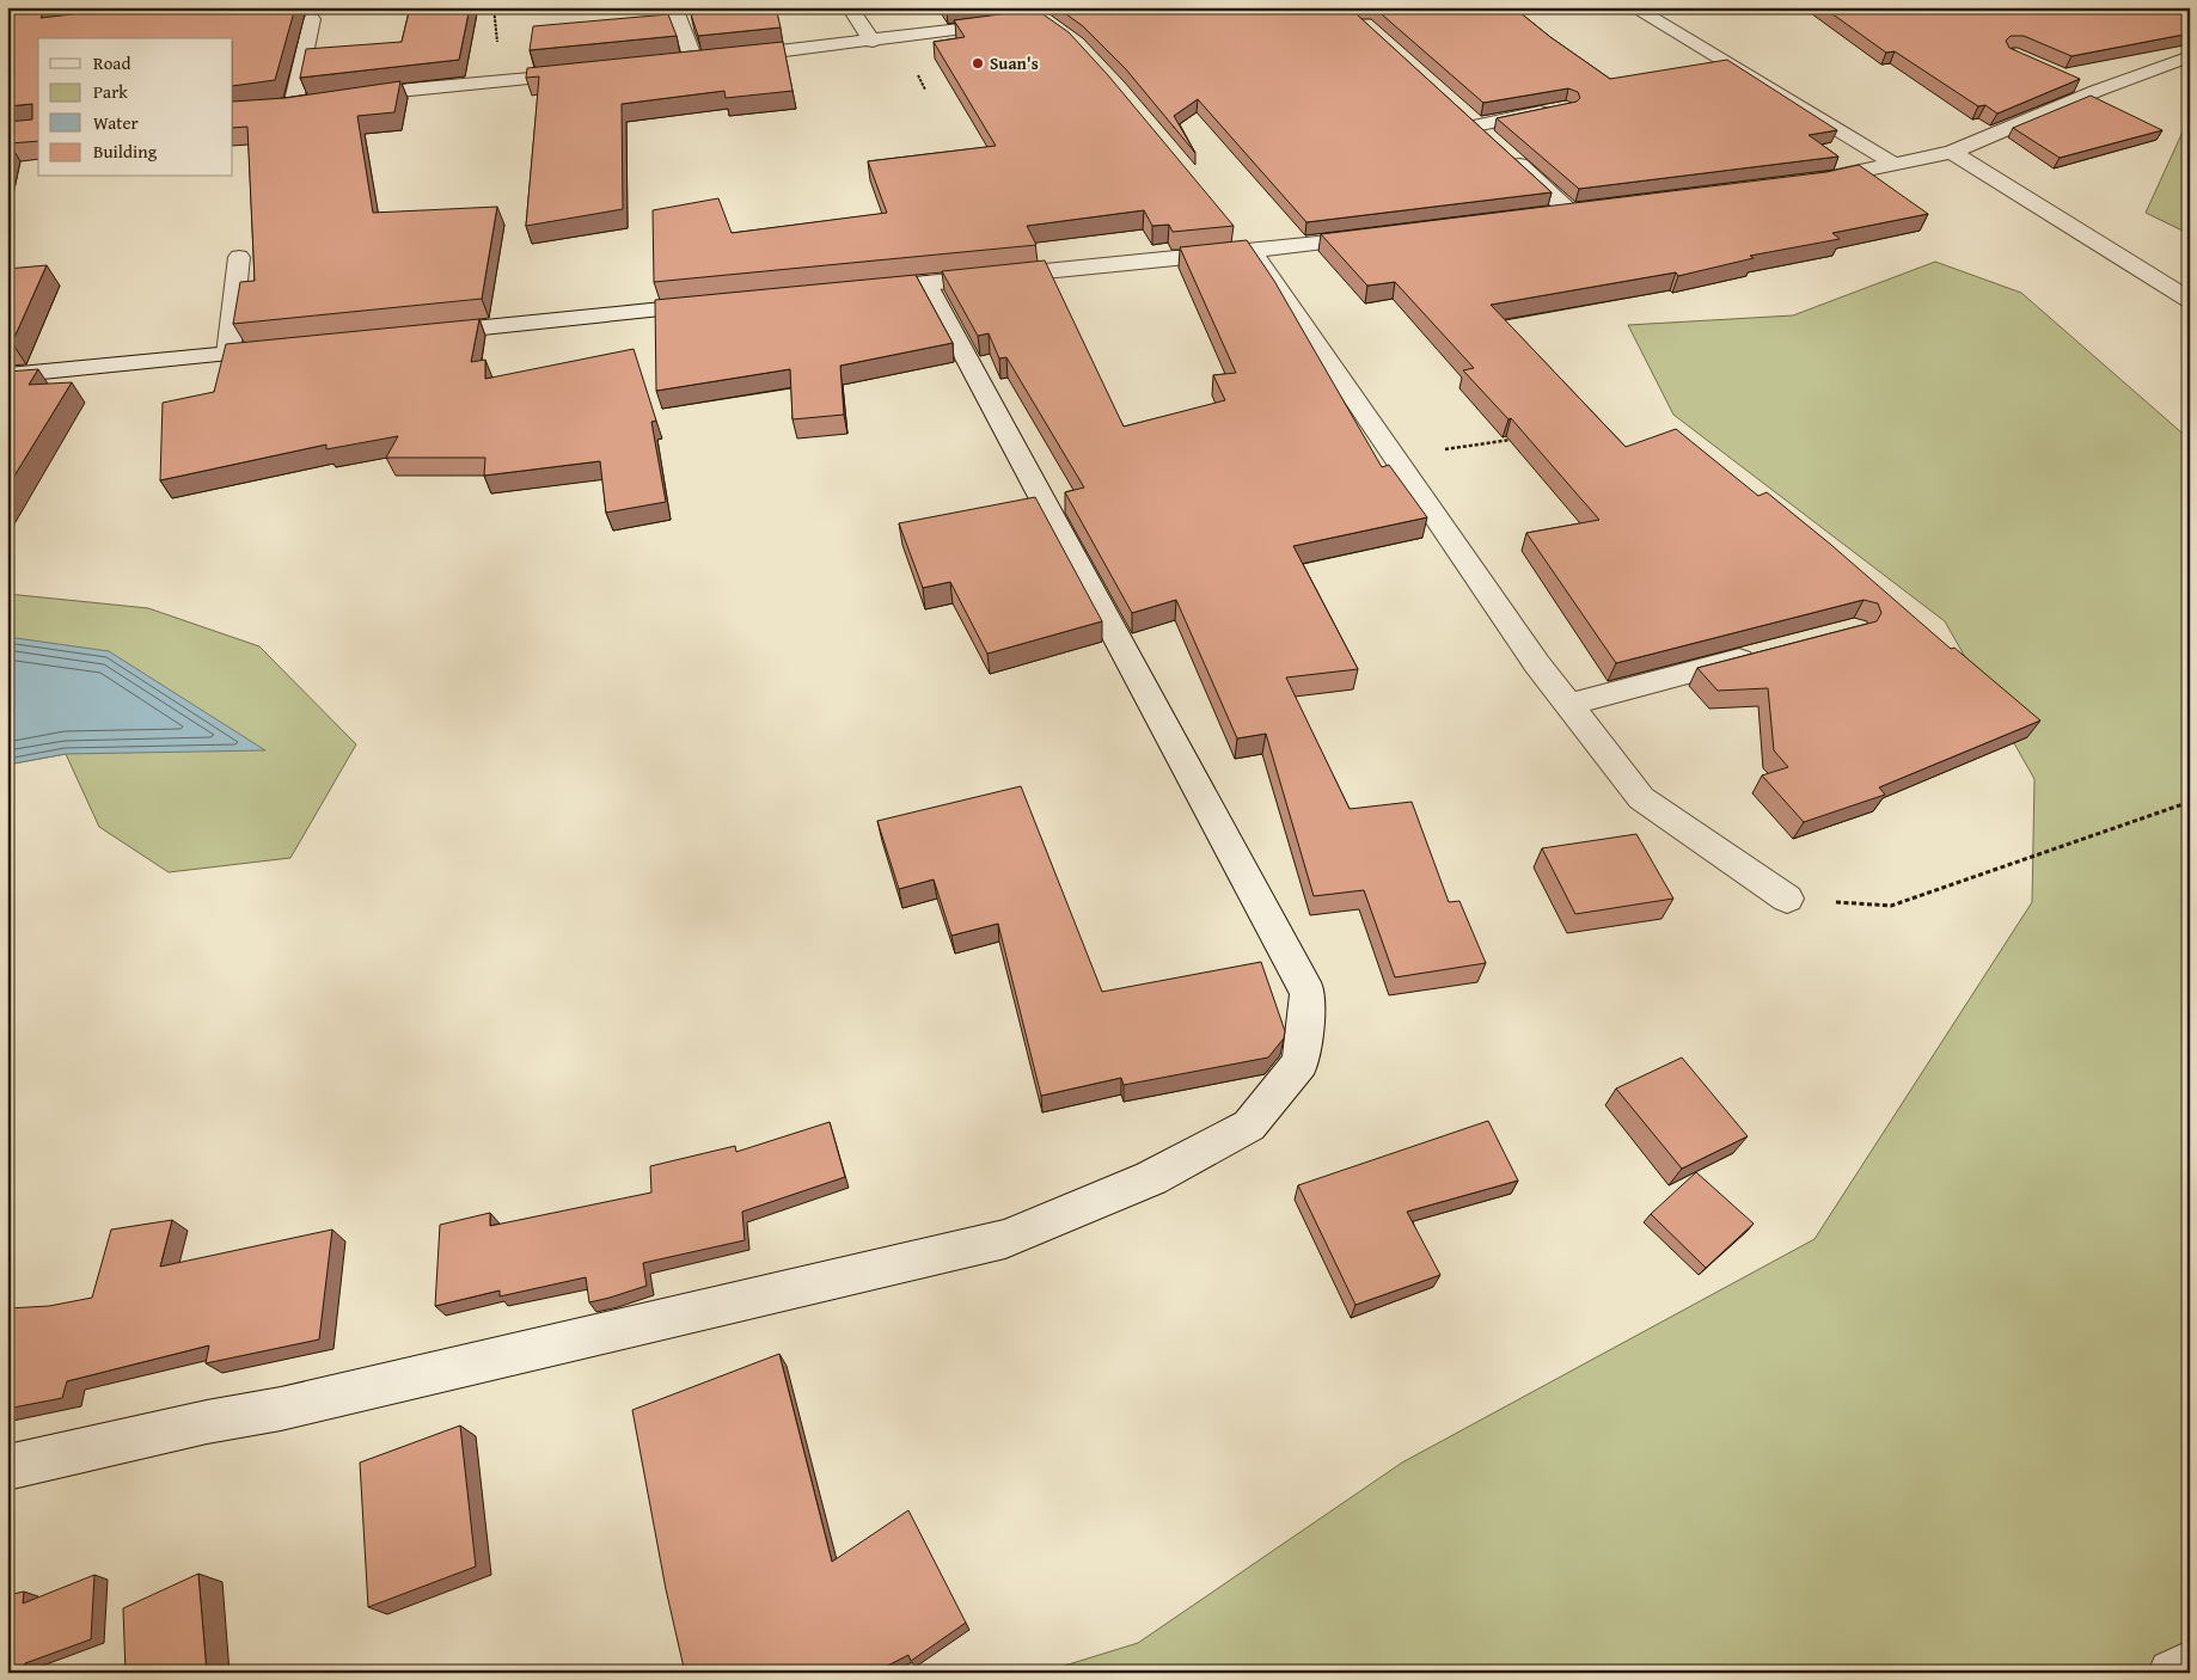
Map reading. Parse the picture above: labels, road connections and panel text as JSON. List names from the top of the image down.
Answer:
{
  "places": ["Suan's"],
  "legend": [
    "Road",
    "Park",
    "Water",
    "Building"
  ]
}
